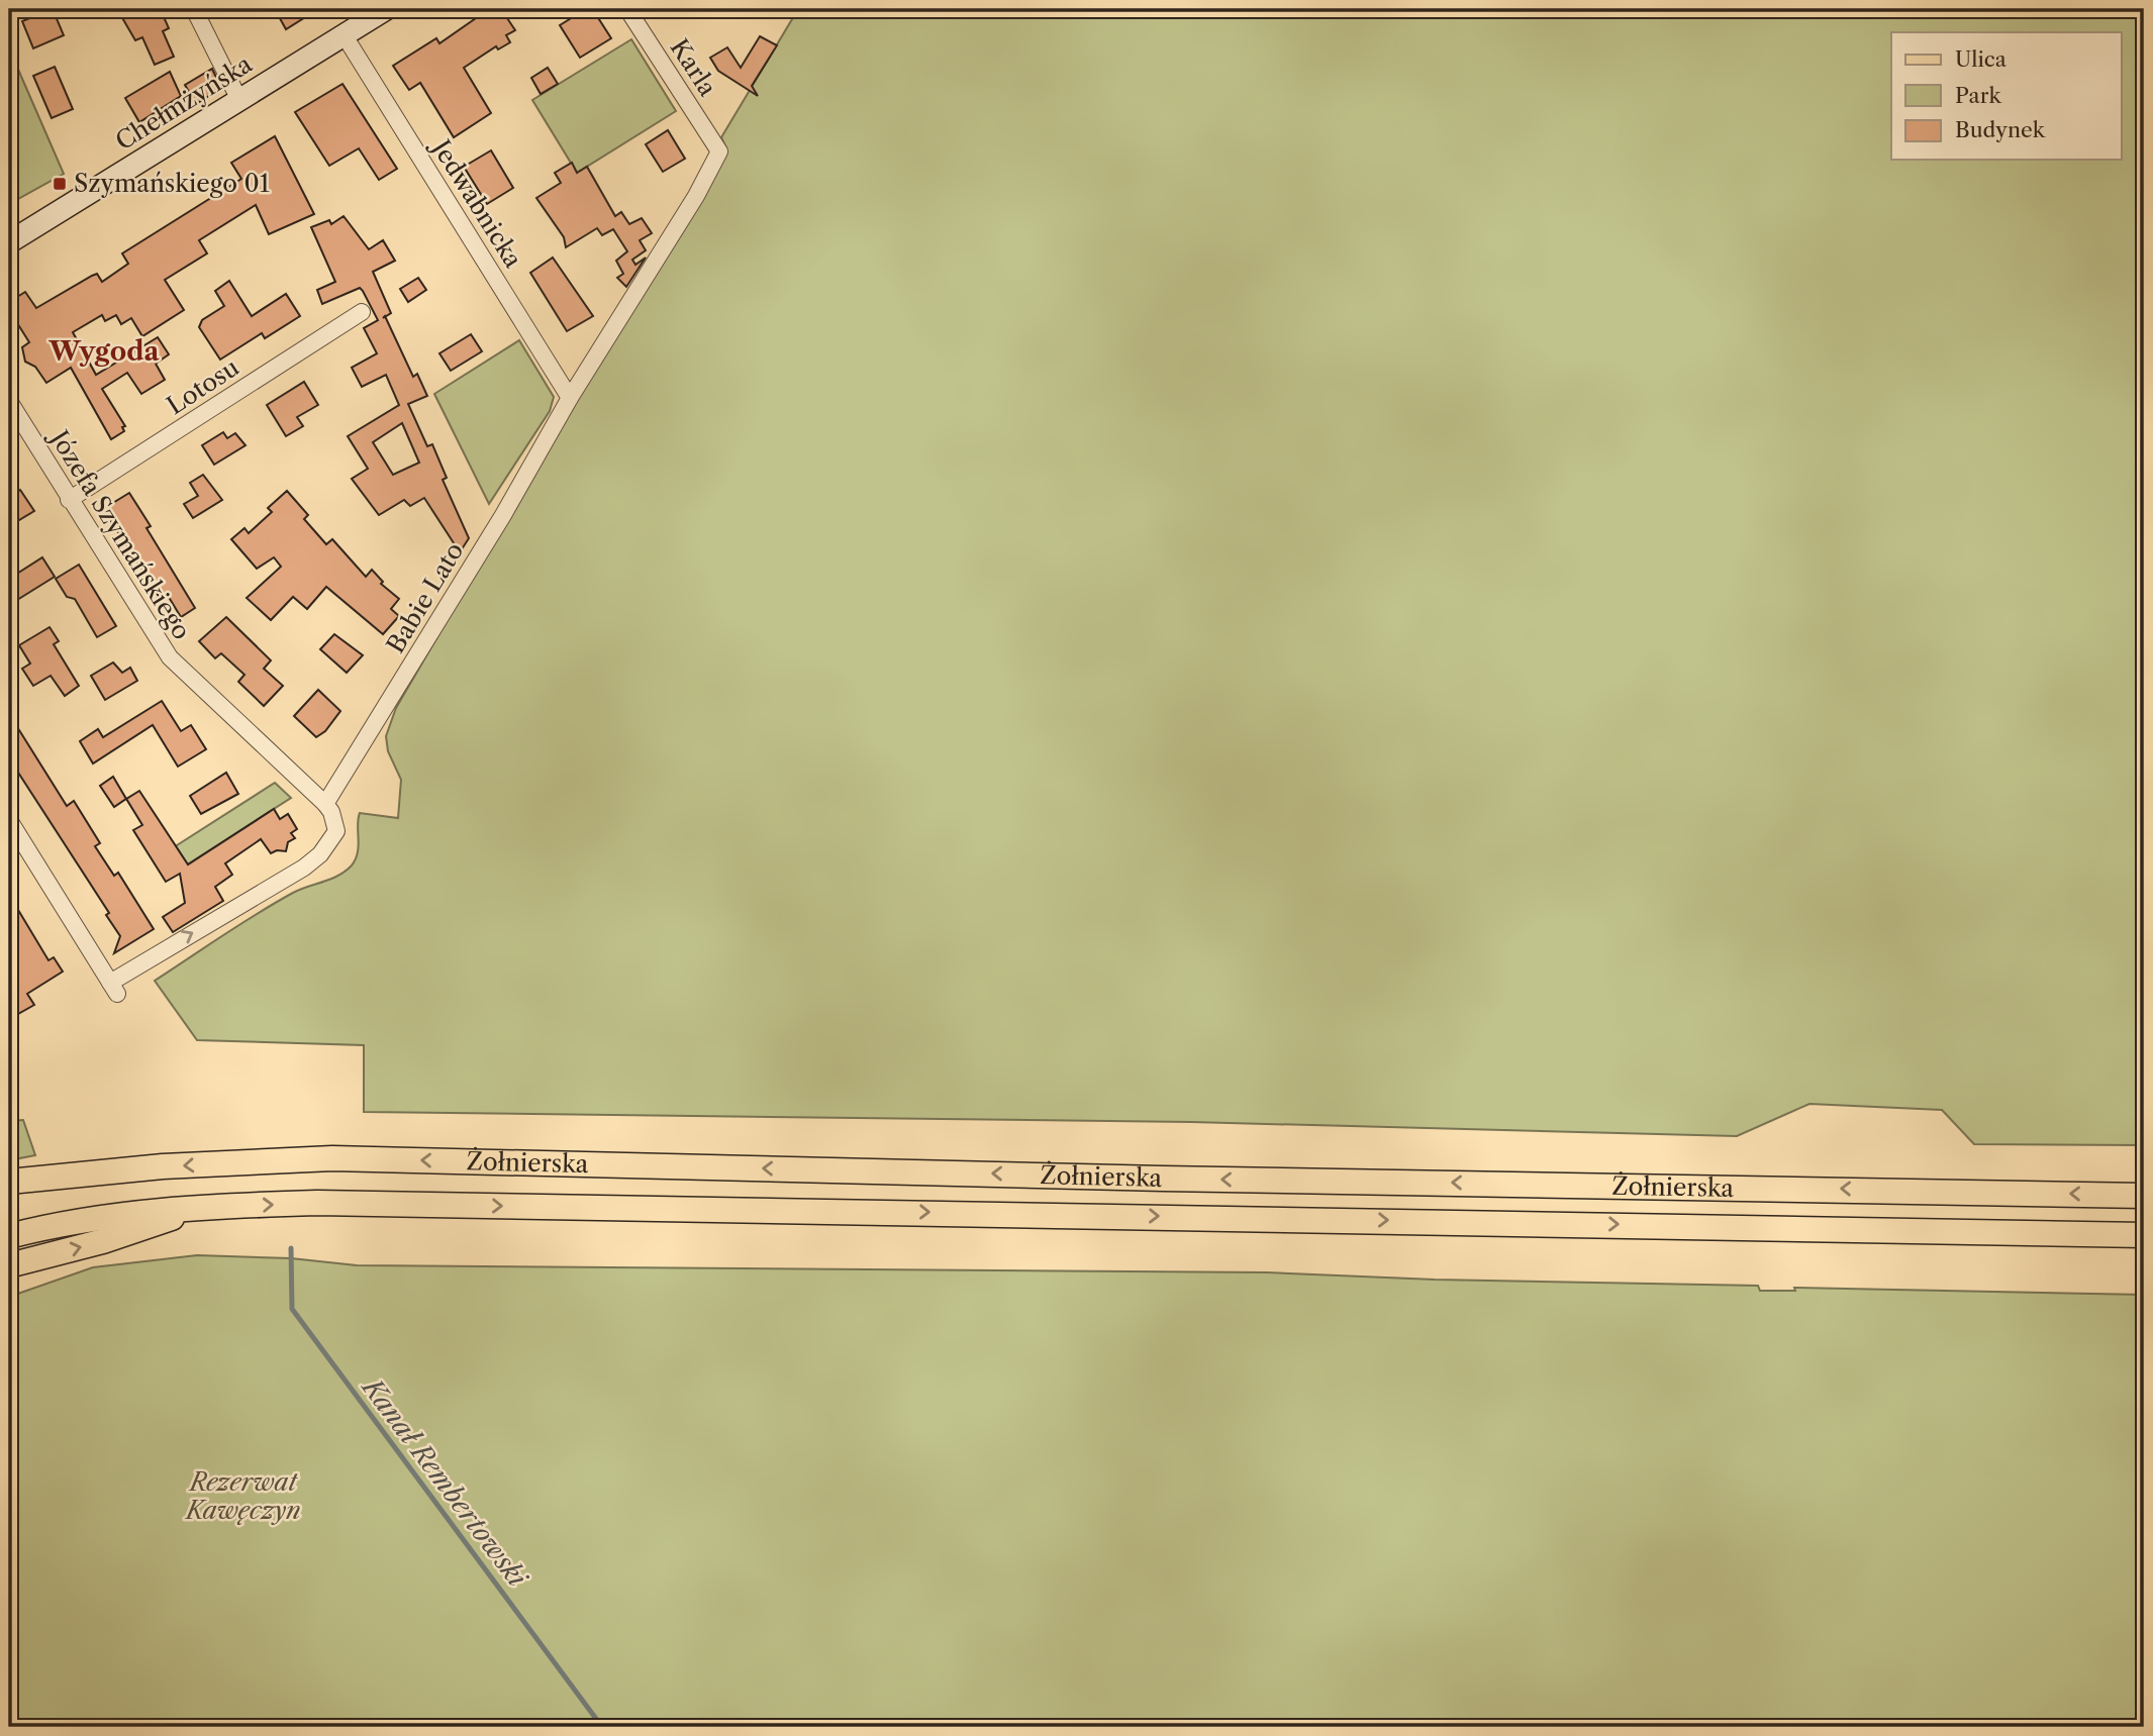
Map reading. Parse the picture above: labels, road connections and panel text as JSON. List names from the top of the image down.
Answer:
{
  "streets": {
    "main road": ["Żołnierska"],
    "street": [
      "Karla",
      "Chełmżyńska",
      "Jedwabnicka",
      "Lotosu",
      "Józefa Szymańskiego",
      "Babie Lato"
    ]
  },
  "crossings": [
    ["Karla", "Babie Lato"],
    ["Chełmżyńska", "Jedwabnicka"],
    ["Jedwabnicka", "Babie Lato"],
    ["Lotosu", "Józefa Szymańskiego"],
    ["Józefa Szymańskiego", "Babie Lato"]
  ],
  "districts": ["Wygoda"],
  "water": ["Kanał Rembertowski"],
  "parks": ["Rezerwat Kawęczyn"],
  "places": {
    "transit": ["Szymańskiego 01"]
  },
  "legend": ["Ulica", "Park", "Budynek"]
}
